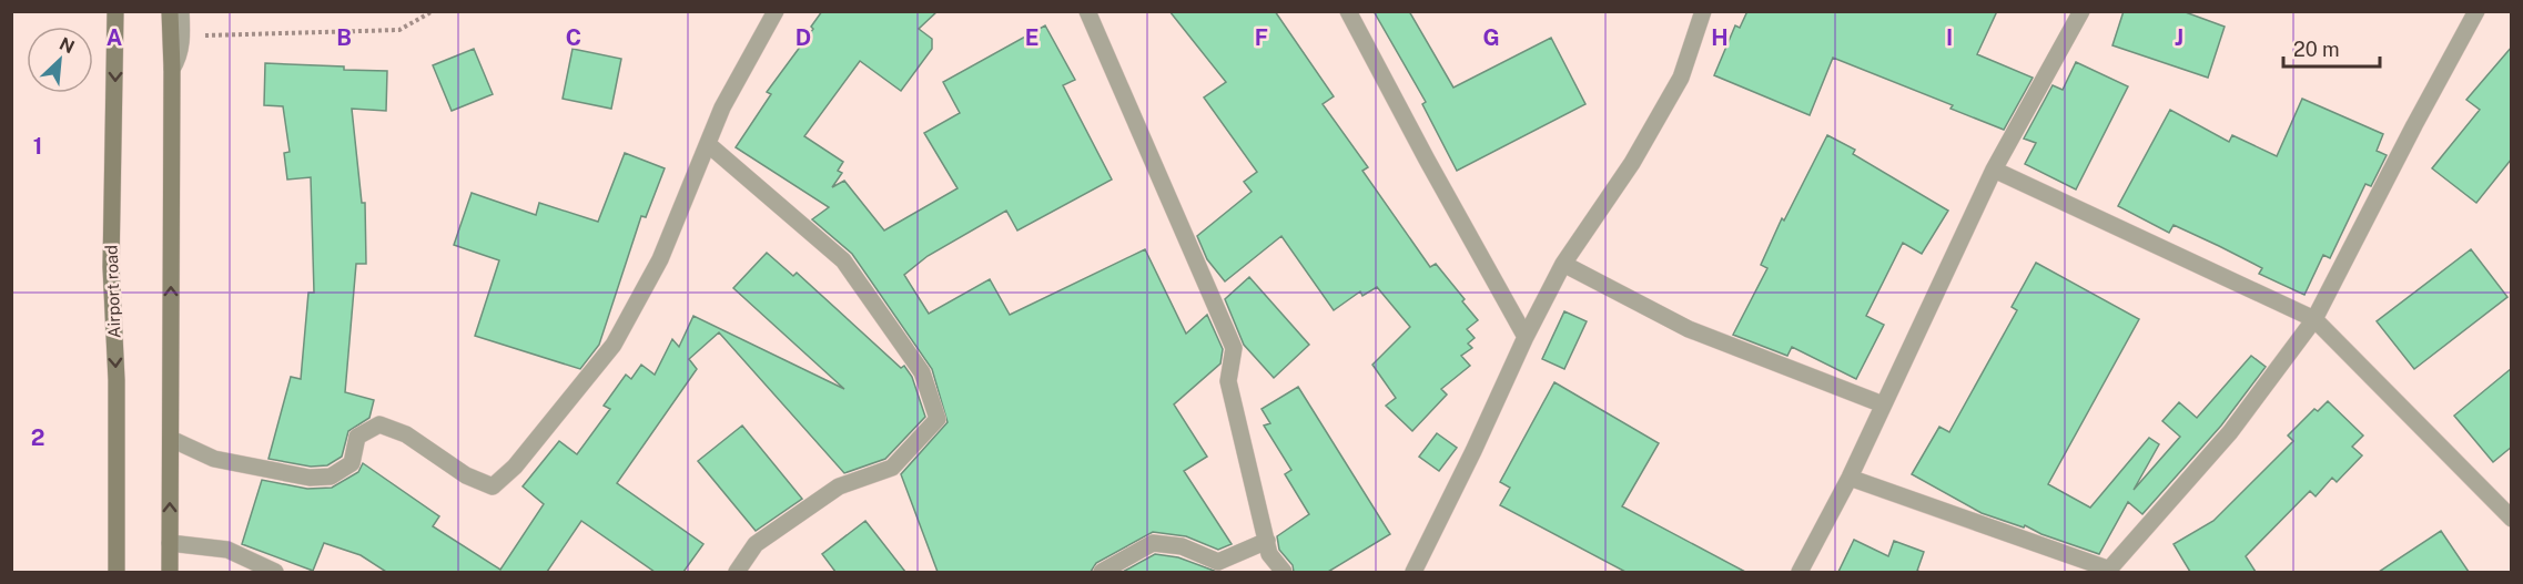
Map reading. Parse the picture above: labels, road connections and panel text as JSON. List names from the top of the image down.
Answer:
{
  "streets": {
    "main road": ["Airport road"]
  },
  "scale_bar": "20 m",
  "north": "top right",
  "grid": {
    "columns": [
      "A",
      "B",
      "C",
      "D",
      "E",
      "F",
      "G",
      "H",
      "I",
      "J"
    ],
    "rows": ["1", "2"]
  }
}
